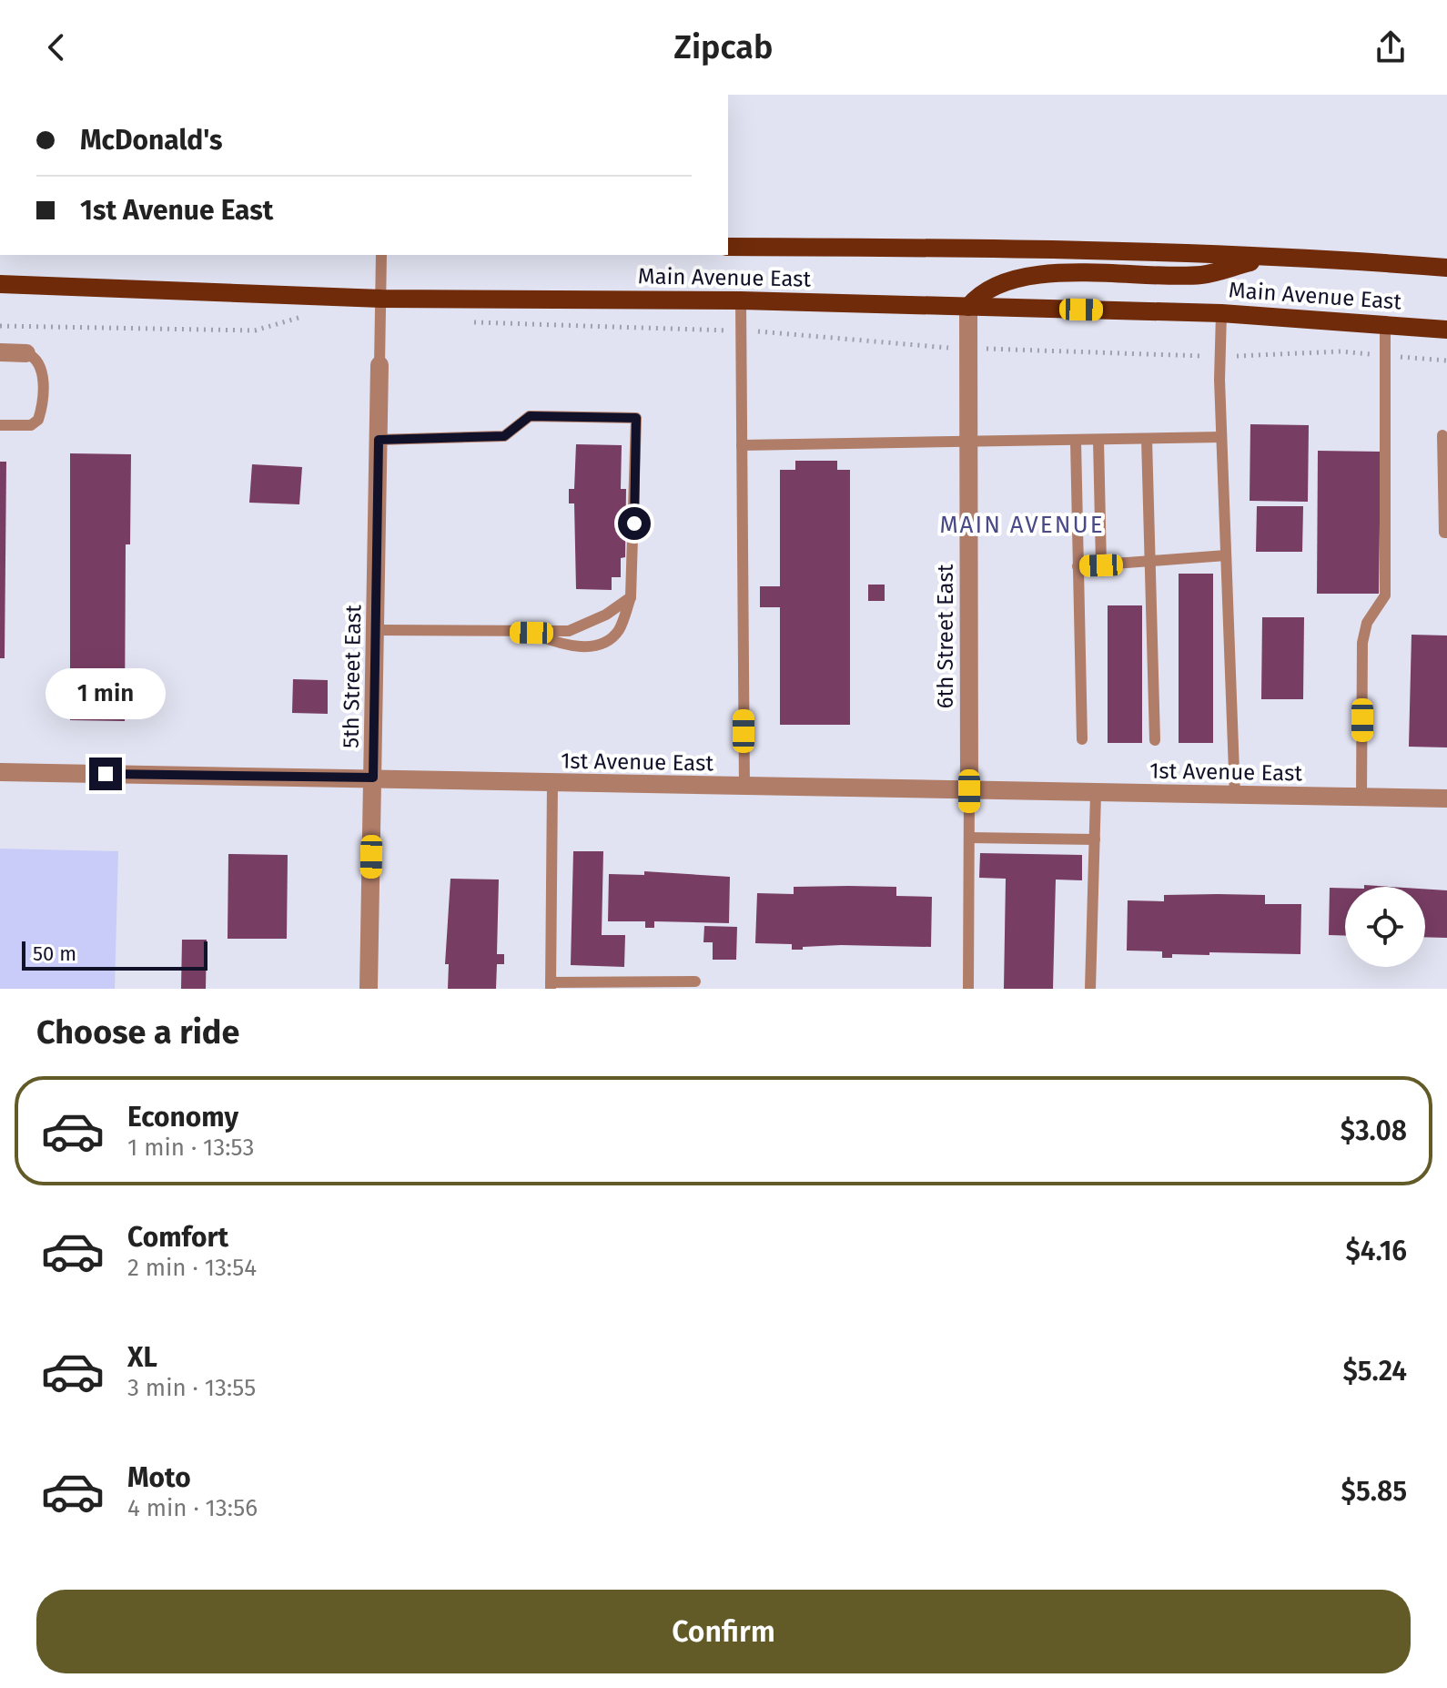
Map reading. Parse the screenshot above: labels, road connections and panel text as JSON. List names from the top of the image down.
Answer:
{
  "streets": {
    "main road": ["Main Avenue East"],
    "street": ["6th Street East", "5th Street East", "1st Avenue East"]
  },
  "crossings": [
    ["Main Avenue East", "6th Street East"],
    ["6th Street East", "1st Avenue East"],
    ["5th Street East", "1st Avenue East"]
  ],
  "districts": ["MAIN AVENUE"],
  "scale_bar": "50 m",
  "page": {
    "header": "Zipcab",
    "banner": ["McDonald's", "1st Avenue East"],
    "bubble": "1 min",
    "scale": "50 m",
    "heading": "Choose a ride",
    "list": [
      {
        "name": "Economy",
        "note": "1 min · 13:53",
        "value": "$3.08"
      },
      {
        "name": "Comfort",
        "note": "2 min · 13:54",
        "value": "$4.16"
      },
      {
        "name": "XL",
        "note": "3 min · 13:55",
        "value": "$5.24"
      },
      {
        "name": "Moto",
        "note": "4 min · 13:56",
        "value": "$5.85"
      }
    ],
    "buttons": "Confirm"
  }
}
